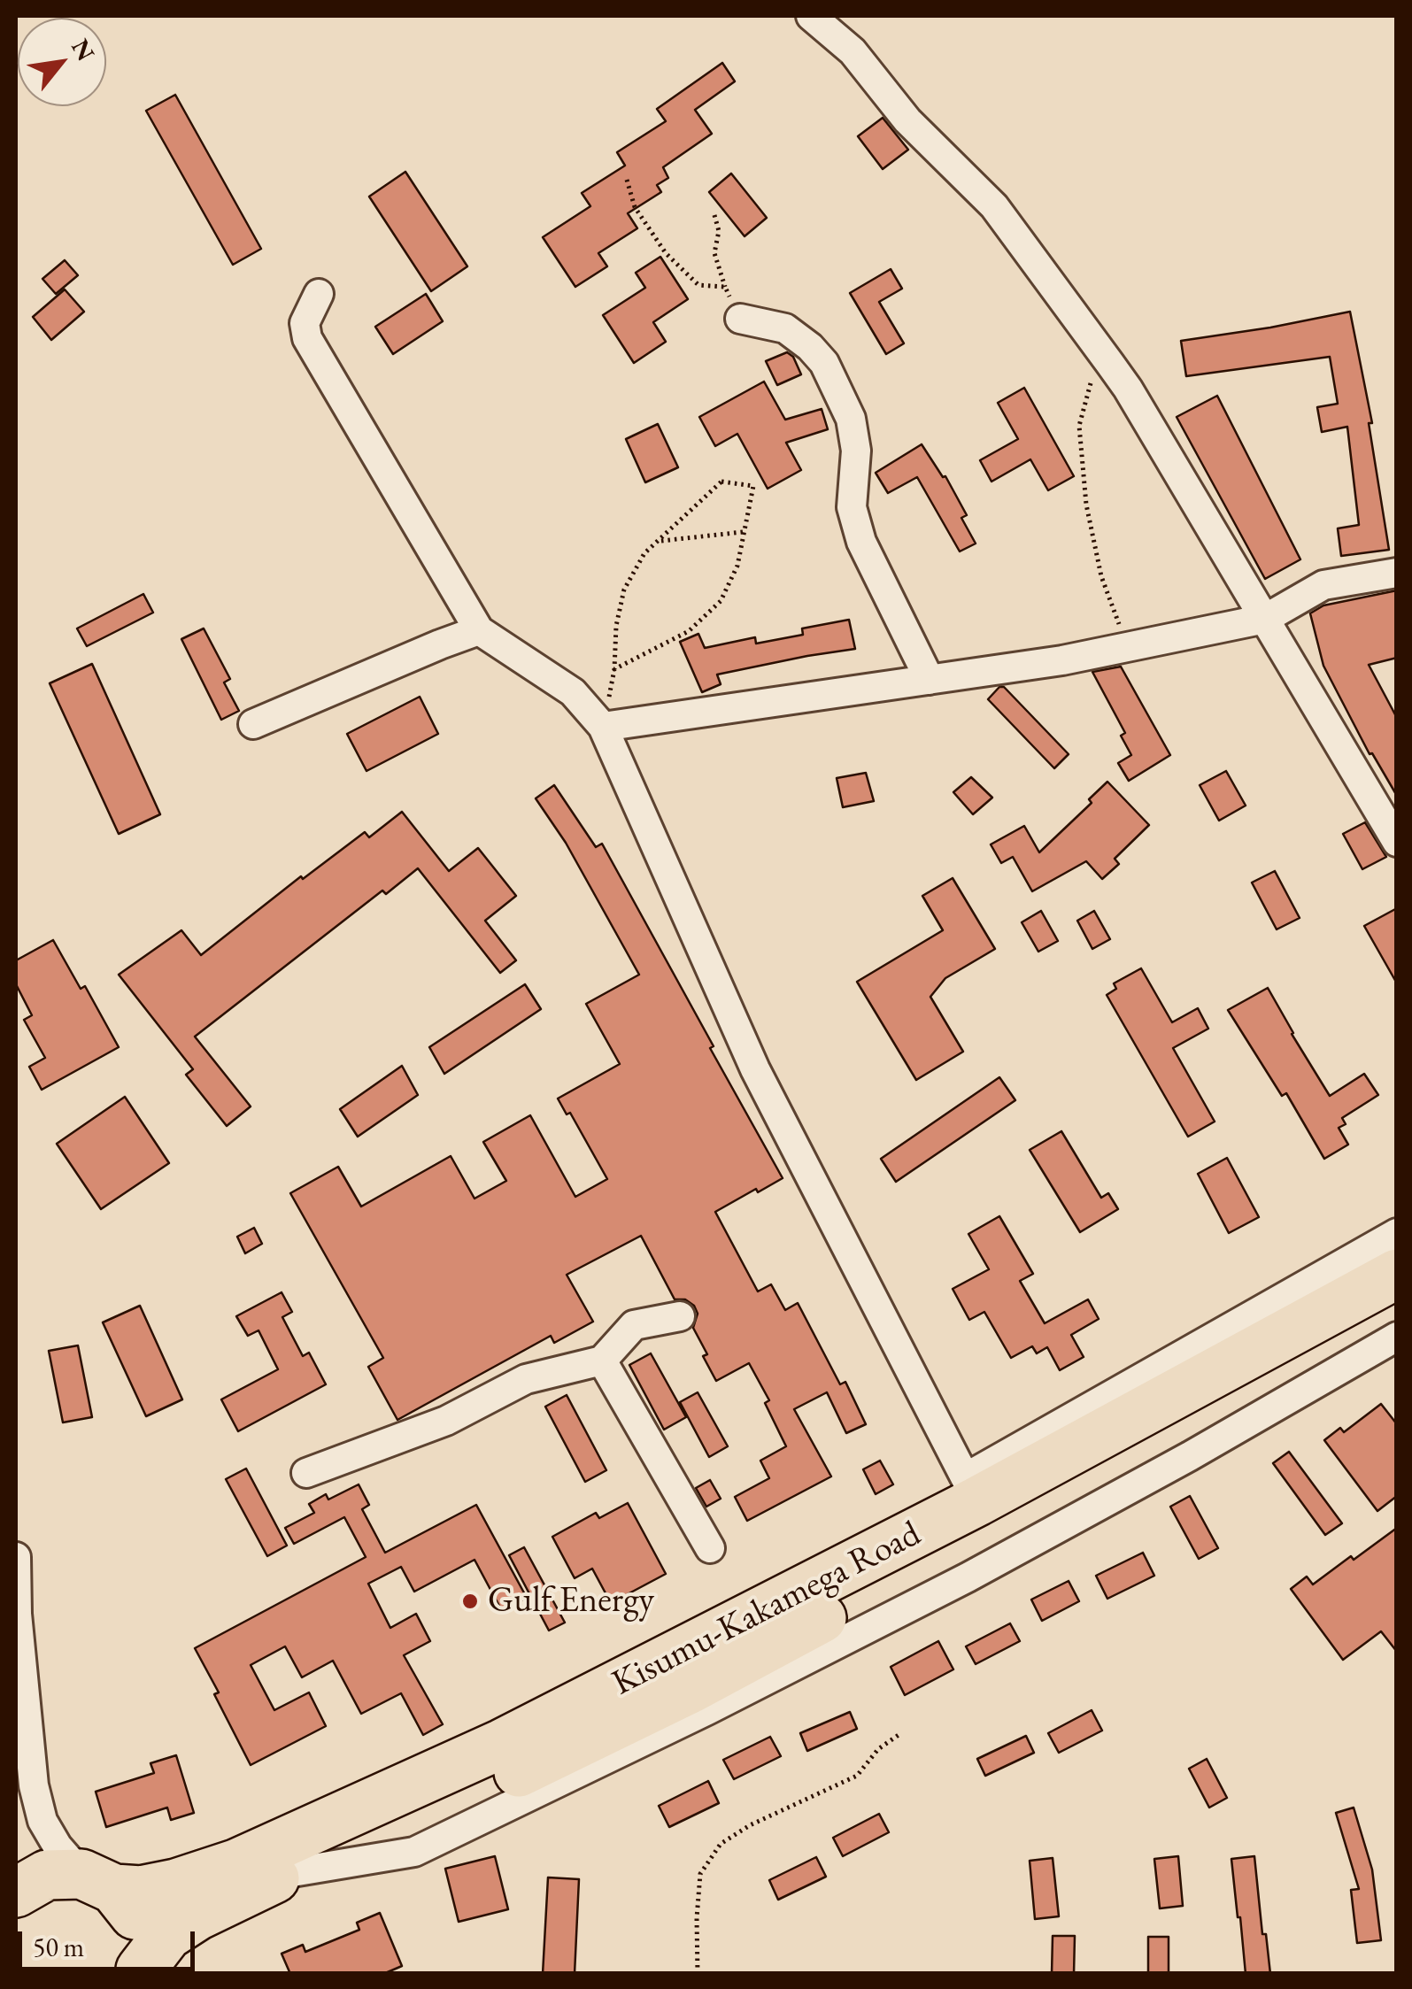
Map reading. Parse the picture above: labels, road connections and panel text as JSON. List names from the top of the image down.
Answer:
{
  "streets": {
    "highway": ["Kisumu-Kakamega Road"]
  },
  "places": ["Gulf Energy"],
  "scale_bar": "50 m",
  "north": "top right"
}
